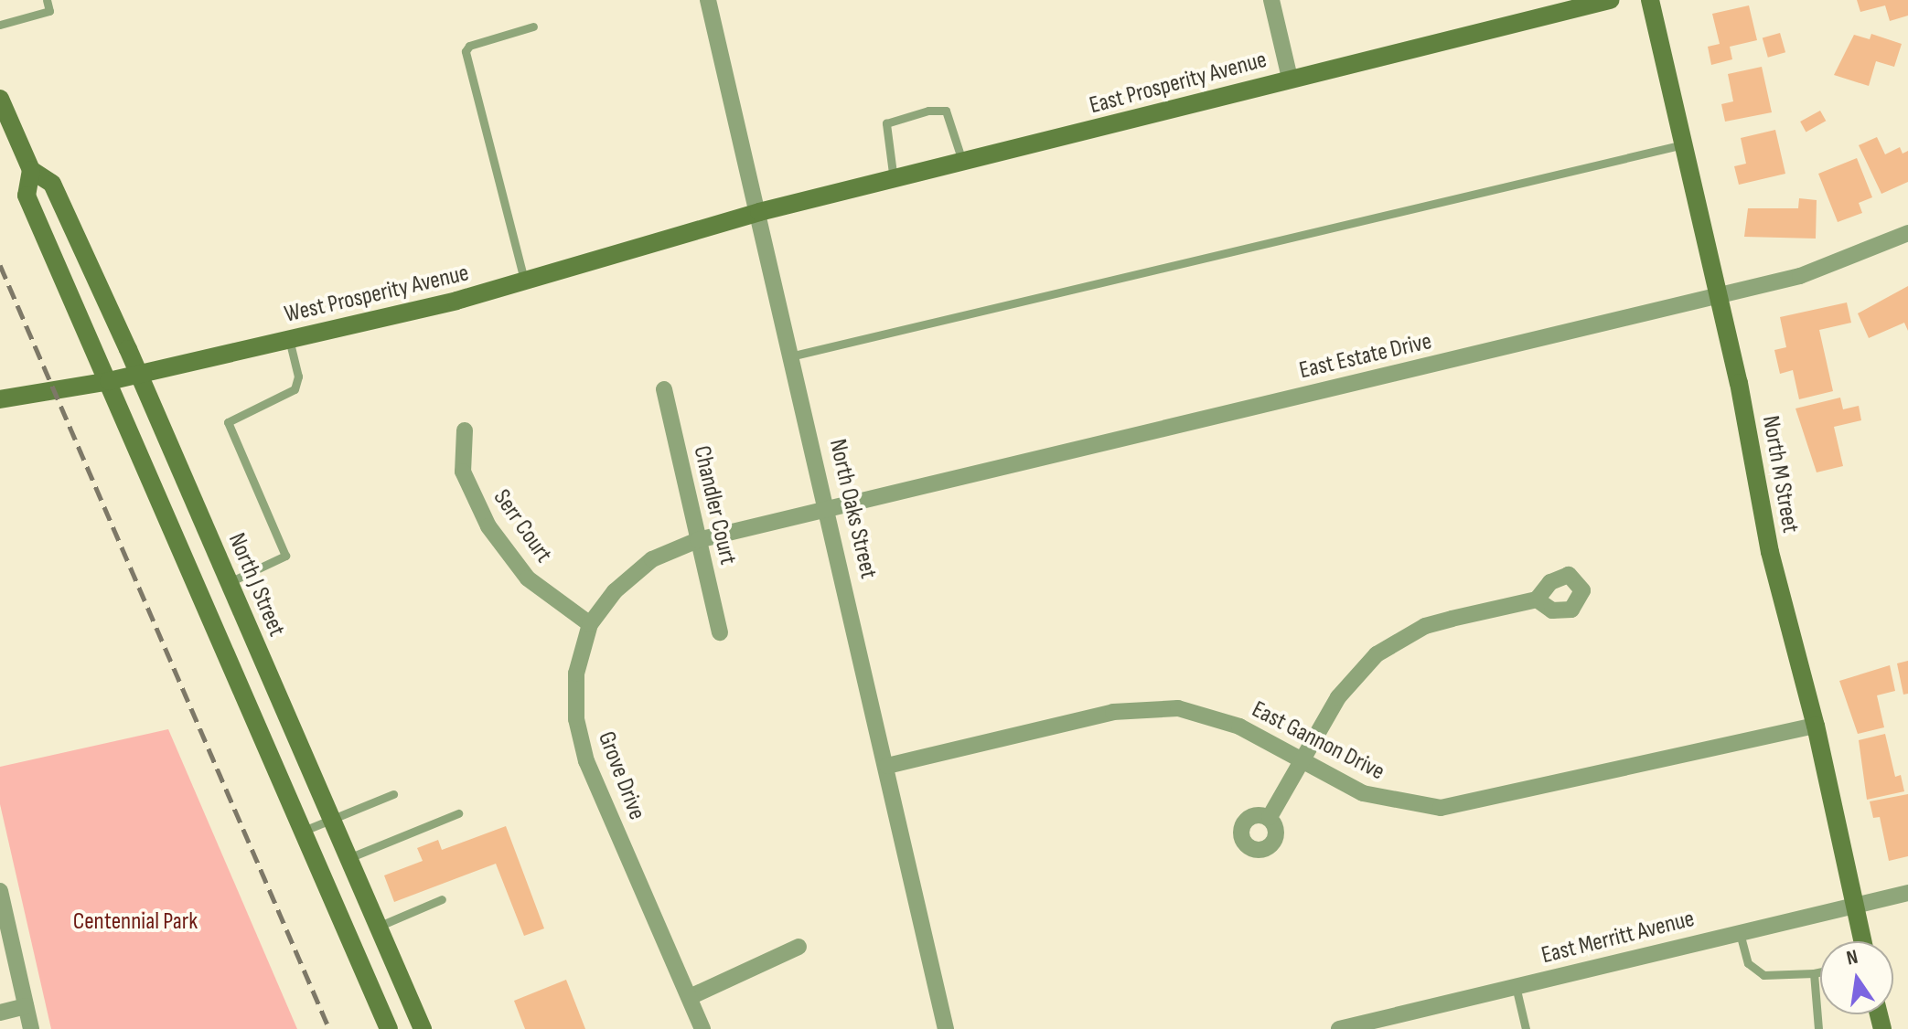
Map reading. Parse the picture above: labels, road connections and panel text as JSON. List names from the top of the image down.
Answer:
{
  "streets": {
    "main road": [
      "East Prosperity Avenue",
      "West Prosperity Avenue",
      "North M Street",
      "North J Street"
    ],
    "street": [
      "East Estate Drive",
      "Chandler Court",
      "North Oaks Street",
      "Serr Court",
      "East Gannon Drive",
      "Grove Drive",
      "East Merritt Avenue"
    ]
  },
  "crossings": [
    ["East Prosperity Avenue", "West Prosperity Avenue"],
    ["East Prosperity Avenue", "North Oaks Street"],
    ["West Prosperity Avenue", "North Oaks Street"],
    ["West Prosperity Avenue", "North J Street"],
    ["East Estate Drive", "North M Street"],
    ["East Estate Drive", "North Oaks Street"],
    ["East Estate Drive", "Grove Drive"],
    ["North M Street", "East Gannon Drive"],
    ["North M Street", "East Merritt Avenue"],
    ["Chandler Court", "Grove Drive"],
    ["North Oaks Street", "East Gannon Drive"],
    ["North Oaks Street", "Grove Drive"],
    ["Serr Court", "Grove Drive"]
  ],
  "parks": ["Centennial Park"],
  "north": "top"
}
